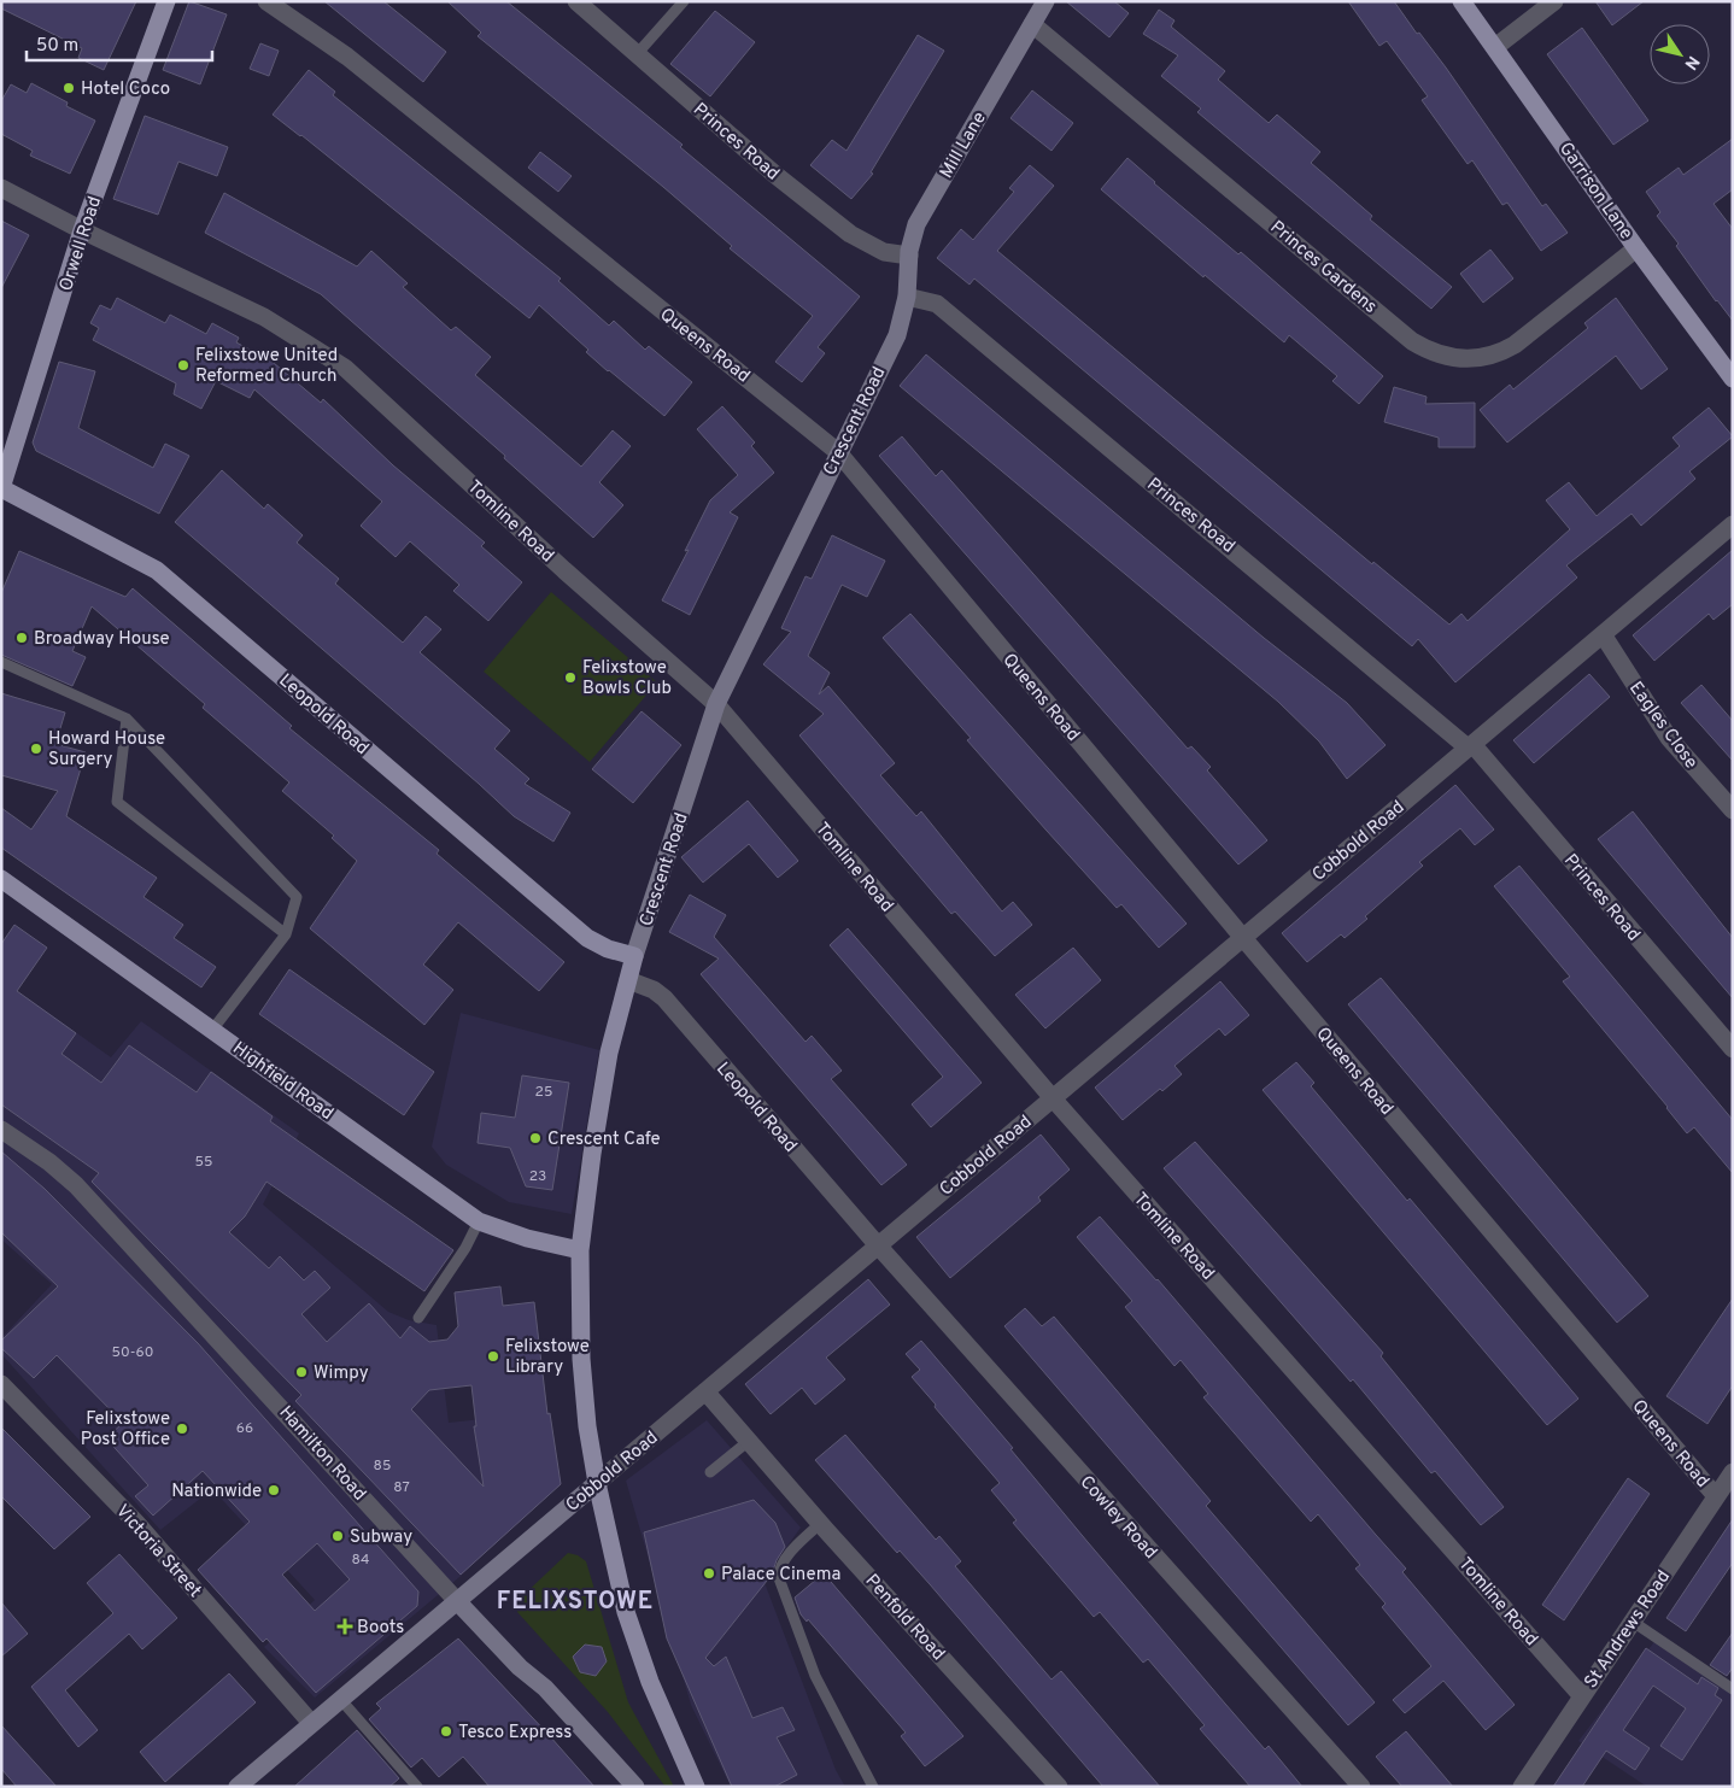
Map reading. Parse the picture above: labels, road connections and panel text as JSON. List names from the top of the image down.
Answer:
{
  "streets": {
    "main road": [
      "Garrison Lane",
      "Orwell Road",
      "Crescent Road",
      "Leopold Road",
      "Highfield Road"
    ],
    "street": [
      "Princes Road",
      "Mill Lane",
      "Princes Gardens",
      "Queens Road",
      "Tomline Road",
      "Eagles Close",
      "Cobbold Road",
      "Hamilton Road",
      "Cowley Road",
      "Victoria Street",
      "Penfold Road",
      "St Andrews Road"
    ]
  },
  "crossings": [
    ["Princes Road", "Mill Lane"],
    ["Princes Road", "Crescent Road"],
    ["Princes Road", "Cobbold Road"],
    ["Mill Lane", "Princes Gardens"],
    ["Mill Lane", "Crescent Road"],
    ["Garrison Lane", "Princes Gardens"],
    ["Orwell Road", "Tomline Road"],
    ["Orwell Road", "Leopold Road"],
    ["Queens Road", "Crescent Road"],
    ["Queens Road", "Cobbold Road"],
    ["Queens Road", "St Andrews Road"],
    ["Crescent Road", "Tomline Road"],
    ["Crescent Road", "Leopold Road"],
    ["Crescent Road", "Cobbold Road"],
    ["Crescent Road", "Highfield Road"],
    ["Tomline Road", "Cobbold Road"],
    ["Tomline Road", "St Andrews Road"],
    ["Leopold Road", "Cobbold Road"],
    ["Leopold Road", "Cowley Road"],
    ["Eagles Close", "Cobbold Road"],
    ["Cobbold Road", "Hamilton Road"],
    ["Cobbold Road", "Cowley Road"],
    ["Cobbold Road", "Victoria Street"],
    ["Cobbold Road", "Penfold Road"]
  ],
  "districts": ["FELIXSTOWE"],
  "places": {
    "other": [
      "Hotel Coco",
      "Felixstowe United Reformed Church",
      "Broadway House",
      "Felixstowe Bowls Club",
      "Howard House Surgery",
      "Crescent Cafe",
      "Felixstowe Library",
      "Wimpy",
      "Felixstowe Post Office",
      "Nationwide",
      "Subway",
      "Palace Cinema",
      "Tesco Express"
    ],
    "health": ["Boots"]
  },
  "house_numbers": [
    "25",
    "55",
    "23",
    "50-60",
    "66",
    "85",
    "87",
    "84"
  ],
  "scale_bar": "50 m",
  "north": "bottom right"
}
